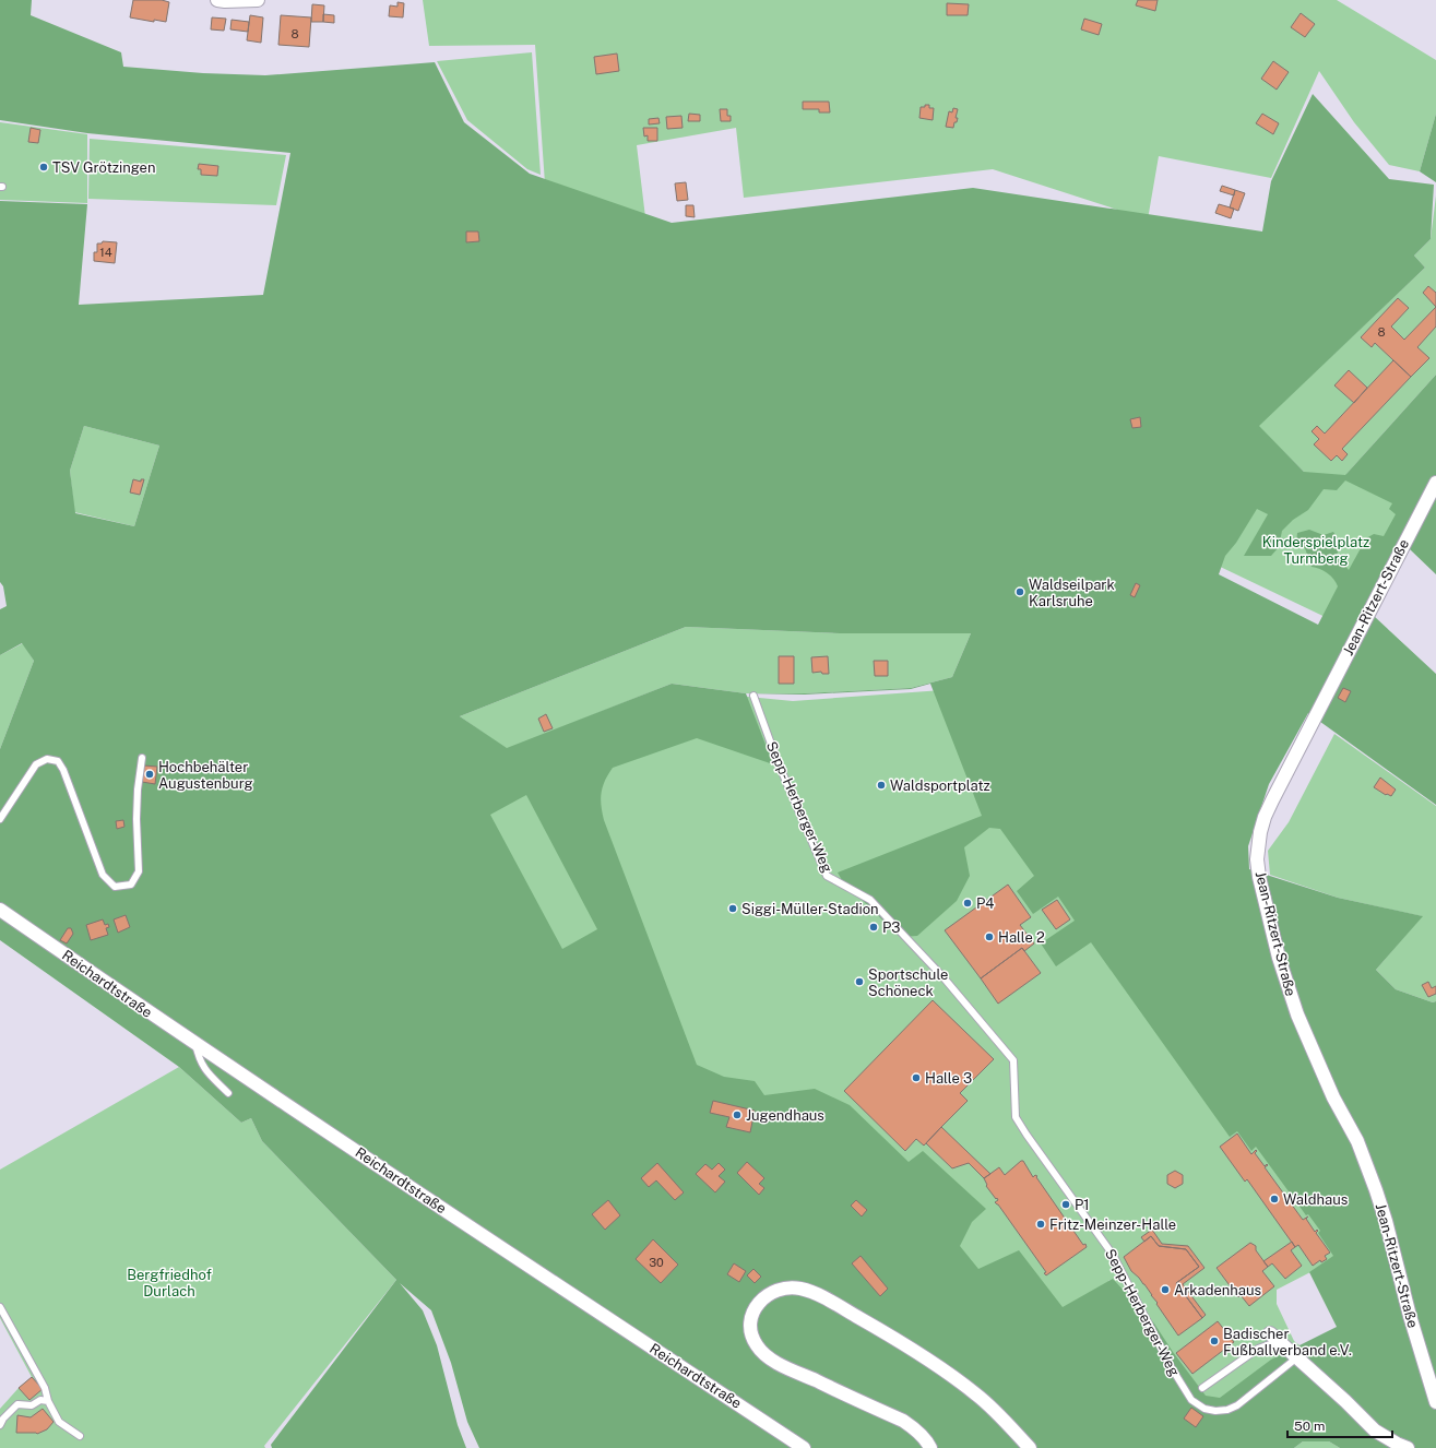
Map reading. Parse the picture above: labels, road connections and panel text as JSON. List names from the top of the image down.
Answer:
{
  "streets": {
    "street": ["Jean-Ritzert-Straße", "Reichardtstraße"],
    "lane": ["Sepp-Herberger-Weg"]
  },
  "parks": ["Kinderspielplatz Turmberg", "Bergfriedhof Durlach"],
  "places": [
    "TSV Grötzingen",
    "Waldseilpark Karlsruhe",
    "Hochbehälter Augustenburg",
    "Waldsportplatz",
    "P4",
    "Siggi-Müller-Stadion",
    "P3",
    "Halle 2",
    "Sportschule Schöneck",
    "Halle 3",
    "Jugendhaus",
    "Waldhaus",
    "P1",
    "Fritz-Meinzer-Halle",
    "Arkadenhaus",
    "Badischer Fußballverband e.V."
  ],
  "house_numbers": [
    "8",
    "14",
    "8",
    "30"
  ],
  "scale_bar": "50 m"
}
